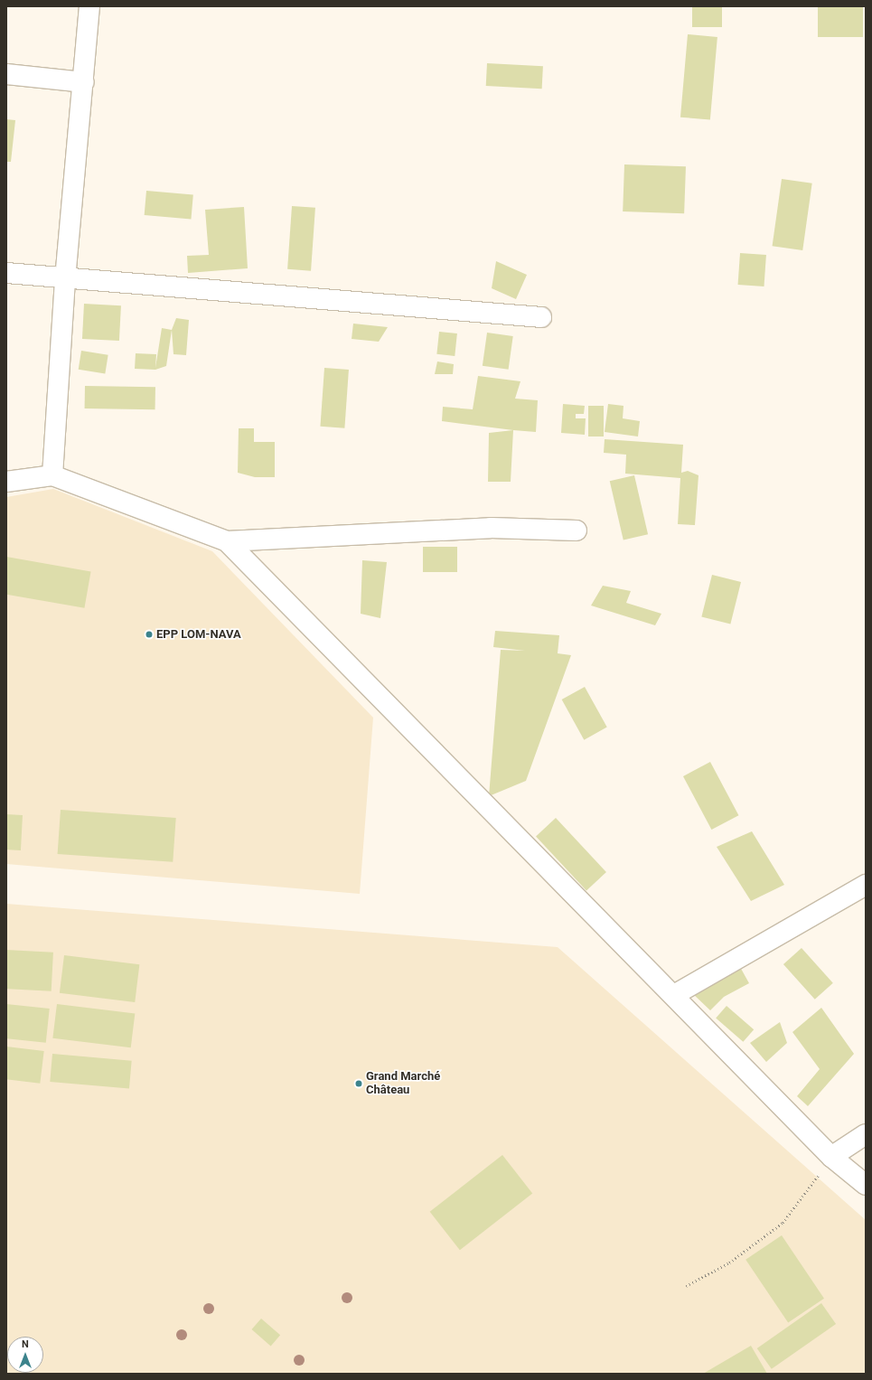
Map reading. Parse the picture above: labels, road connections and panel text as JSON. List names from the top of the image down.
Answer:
{
  "places": ["EPP LOM-NAVA", "Grand Marché Château"],
  "north": "top"
}
